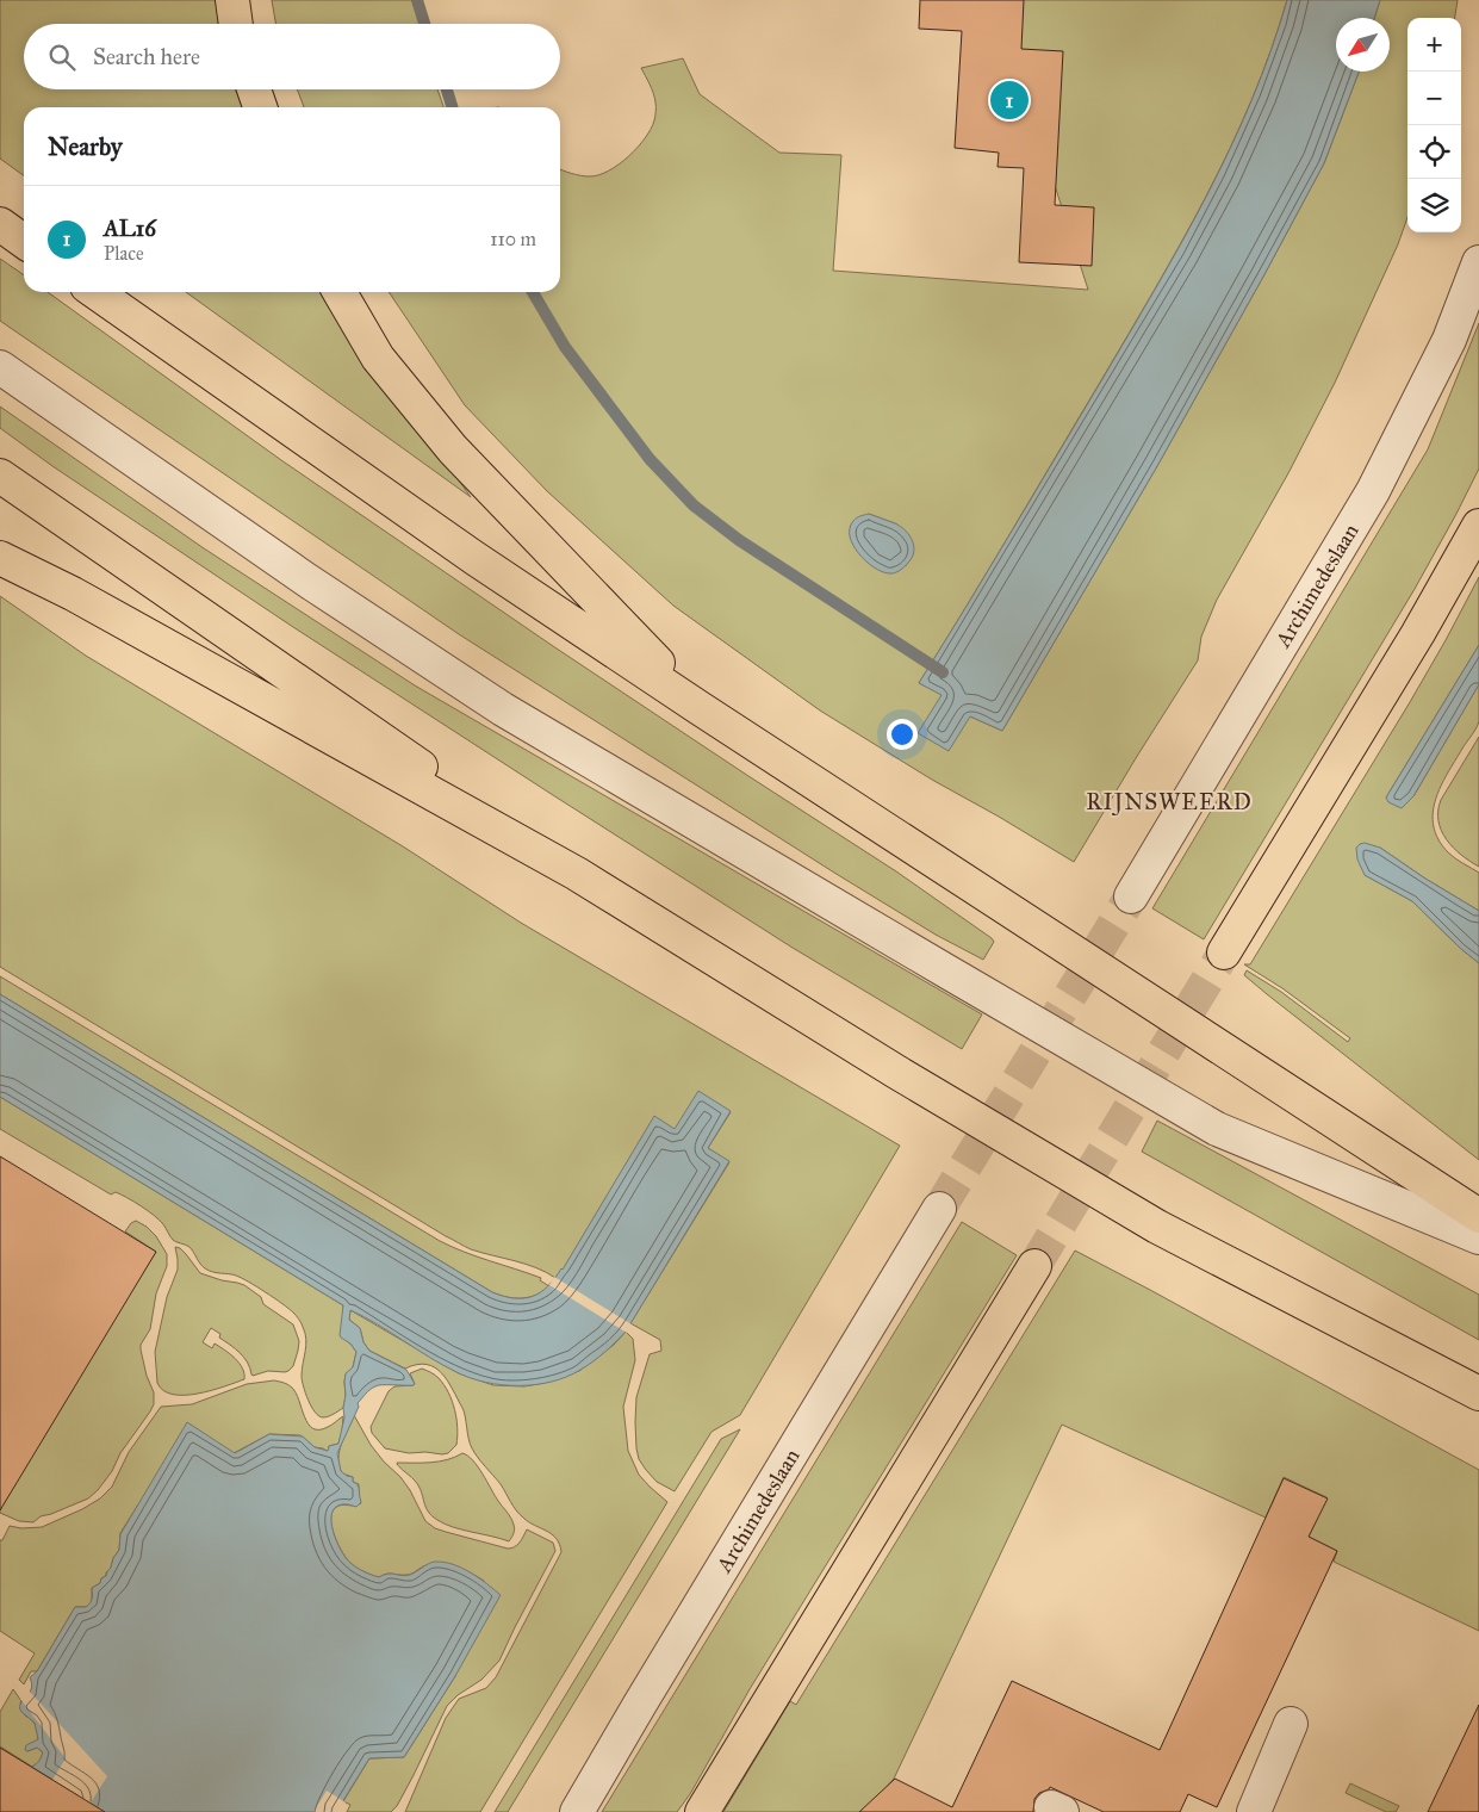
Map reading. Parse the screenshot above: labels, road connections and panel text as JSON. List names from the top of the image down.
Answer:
{
  "streets": {
    "lane": ["Archimedeslaan"]
  },
  "districts": ["RIJNSWEERD"],
  "north": "bottom left",
  "page": {
    "map_buttons": ["+", "−"],
    "search": "Search here",
    "pins": "1",
    "heading": "Nearby",
    "list": [
      {
        "mark": "1",
        "name": "AL16",
        "note": "Place",
        "value": "110 m"
      }
    ]
  }
}
